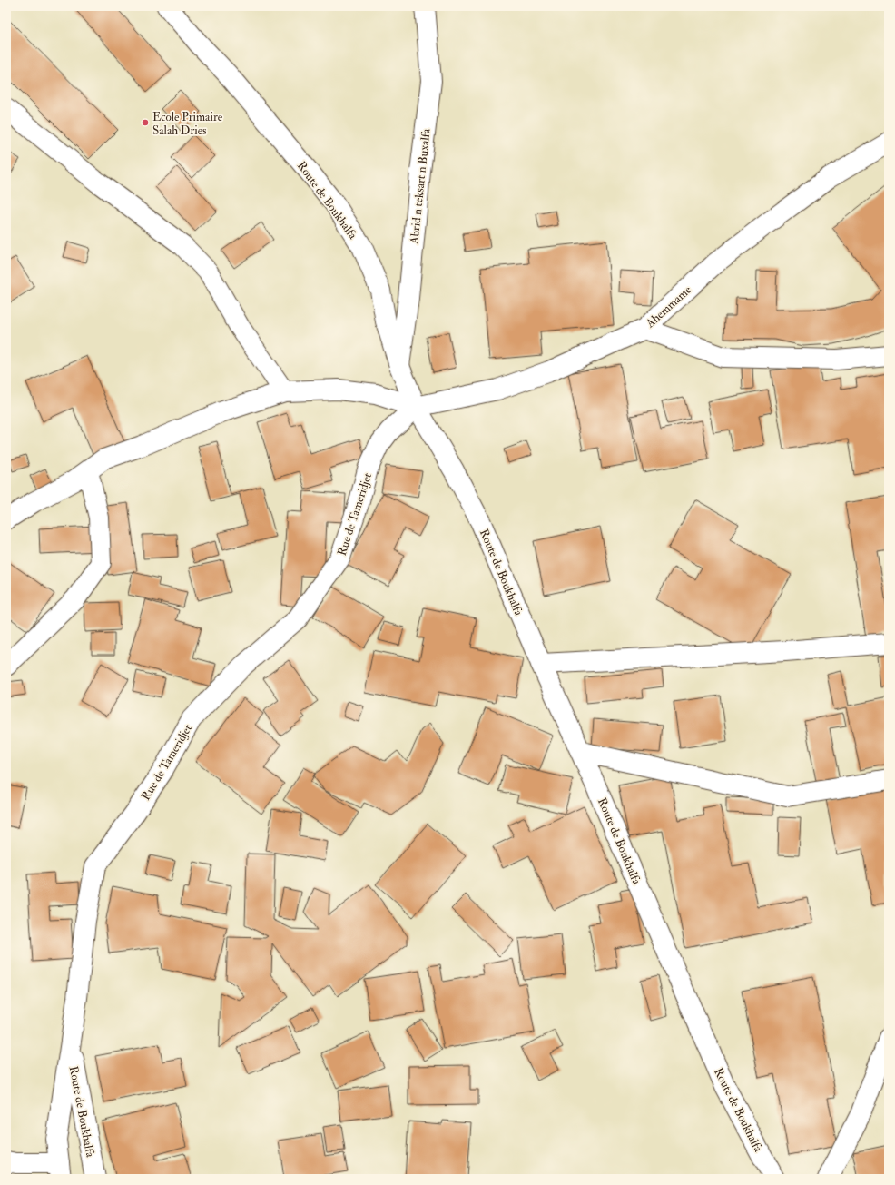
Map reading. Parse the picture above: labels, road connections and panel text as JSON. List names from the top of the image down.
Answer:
{
  "streets": {
    "street": [
      "Abrid n teksart n Buxalfa",
      "Route de Boukhalfa",
      "Ahemmame",
      "Rue de Tameridjet"
    ]
  },
  "crossings": [
    ["Abrid n teksart n Buxalfa", "Route de Boukhalfa"],
    ["Route de Boukhalfa", "Ahemmame"],
    ["Route de Boukhalfa", "Rue de Tameridjet"],
    ["Ahemmame", "Rue de Tameridjet"]
  ],
  "places": ["Ecole Primaire Salah Dries"]
}
